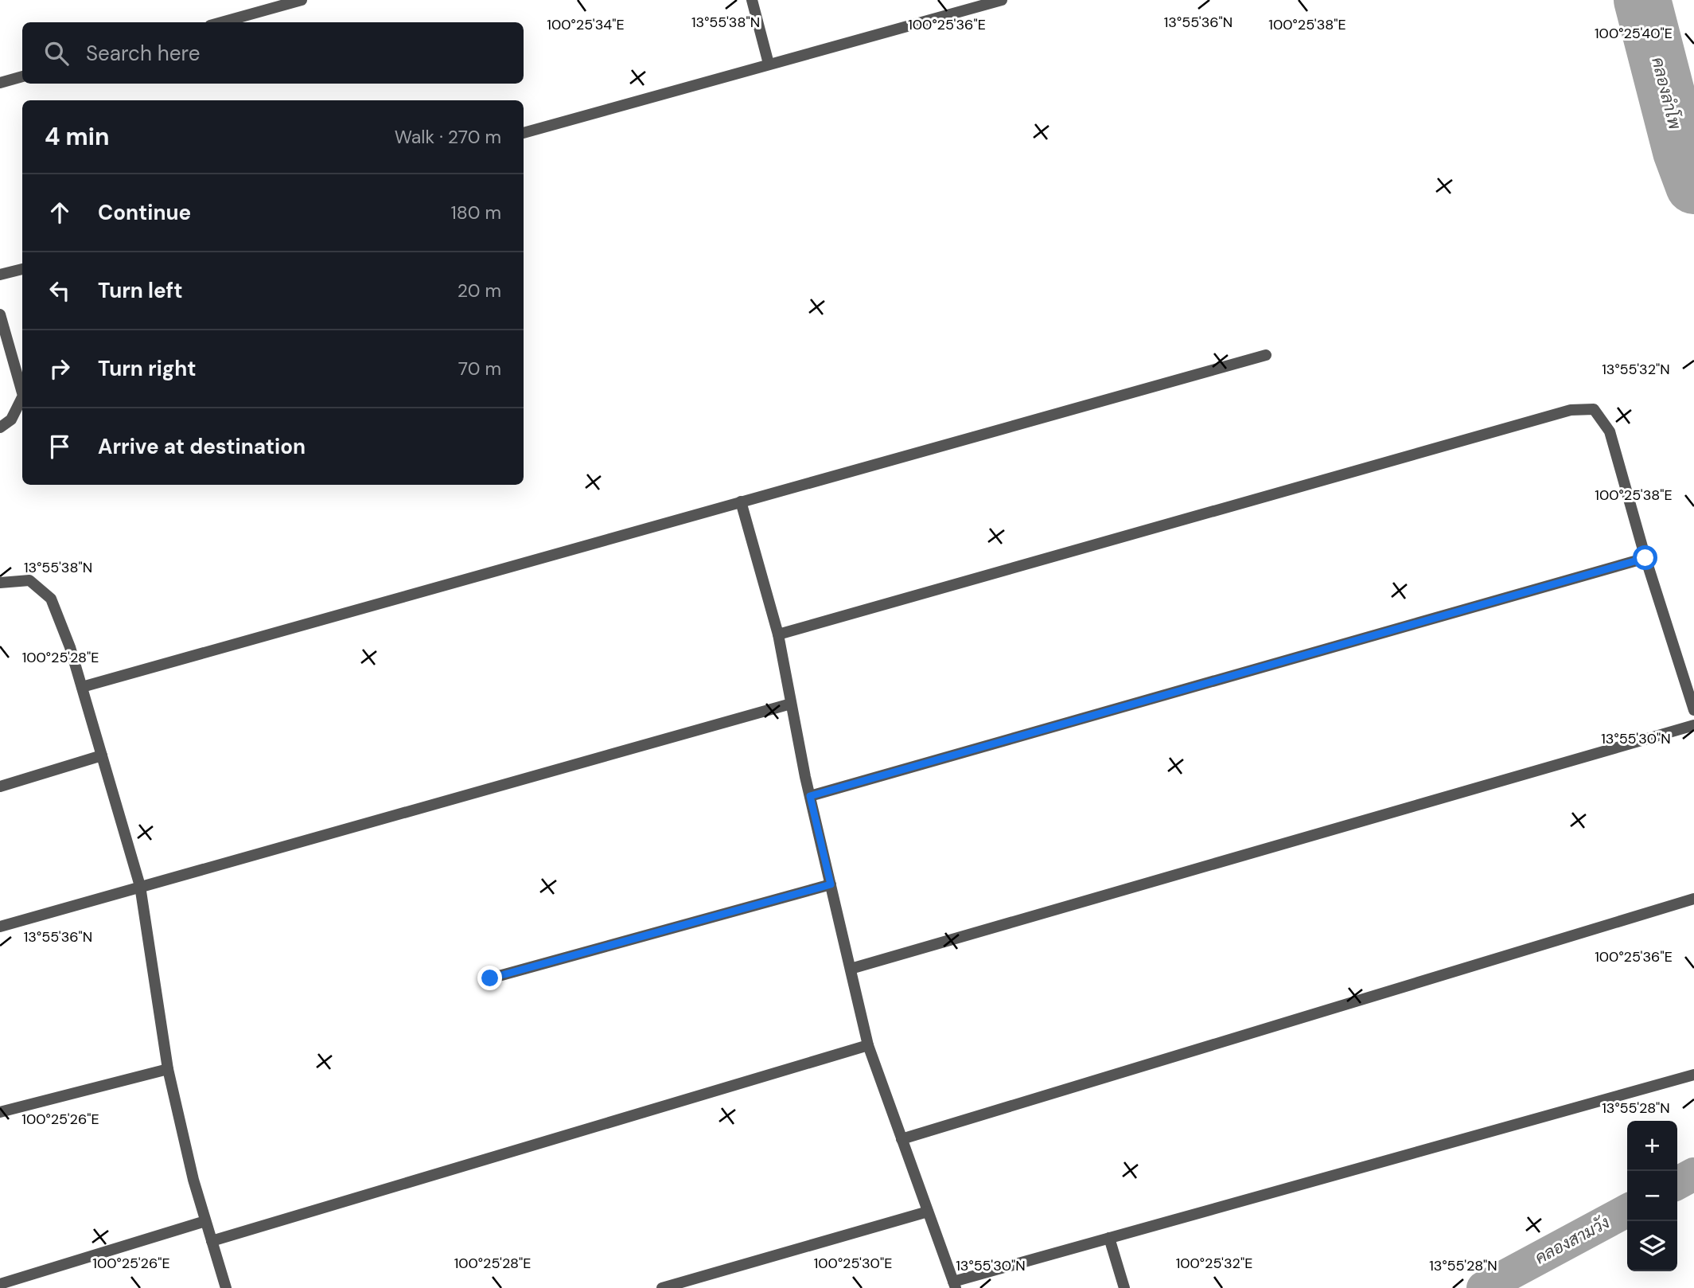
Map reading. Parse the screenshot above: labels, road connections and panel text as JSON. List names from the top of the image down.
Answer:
{
  "water": ["คลองลำโพ", "คลองสามวัง"],
  "page": {
    "search": "Search here",
    "heading": ["4 min", "Walk · 270 m"],
    "list": [
      ["Continue", "180 m"],
      ["Turn left", "20 m"],
      ["Turn right", "70 m"],
      "Arrive at destination"
    ],
    "map_buttons": ["+", "−"]
  },
  "coordinates": [
    "13°55'38\"N",
    "13°55'36\"N",
    "100°25'34\"E",
    "100°25'36\"E",
    "100°25'38\"E",
    "100°25'40\"E",
    "13°55'32\"N",
    "100°25'28\"E",
    "13°55'30\"N",
    "13°55'28\"N",
    "100°25'26\"E",
    "100°25'30\"E",
    "100°25'32\"E"
  ]
}
